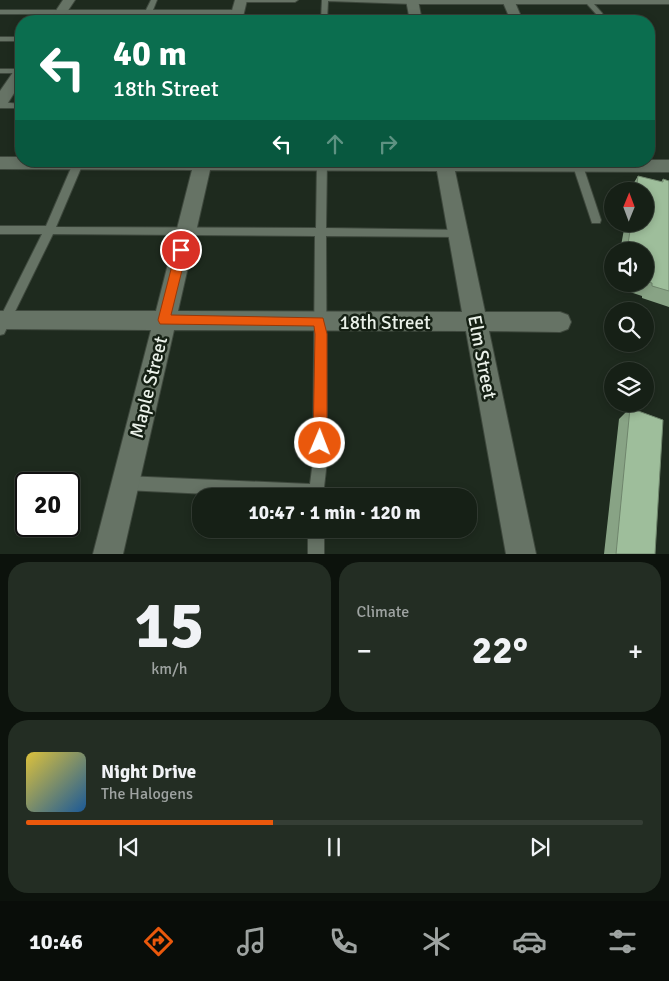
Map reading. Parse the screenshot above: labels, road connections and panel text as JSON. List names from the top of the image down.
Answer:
{
  "streets": {
    "street": ["18th Street", "Elm Street", "Maple Street"]
  },
  "crossings": [
    ["18th Street", "Elm Street"],
    ["18th Street", "Maple Street"]
  ],
  "north": "top",
  "page": {
    "turn": ["40 m", "18th Street"],
    "limit": "20",
    "trip": "10:47 · 1 min · 120 m",
    "tile": [
      ["15", "km/h"],
      "Climate"
    ],
    "heat": ["−", "22°", "+"],
    "song": ["Night Drive", "The Halogens"],
    "tabs": "10:46"
  }
}
